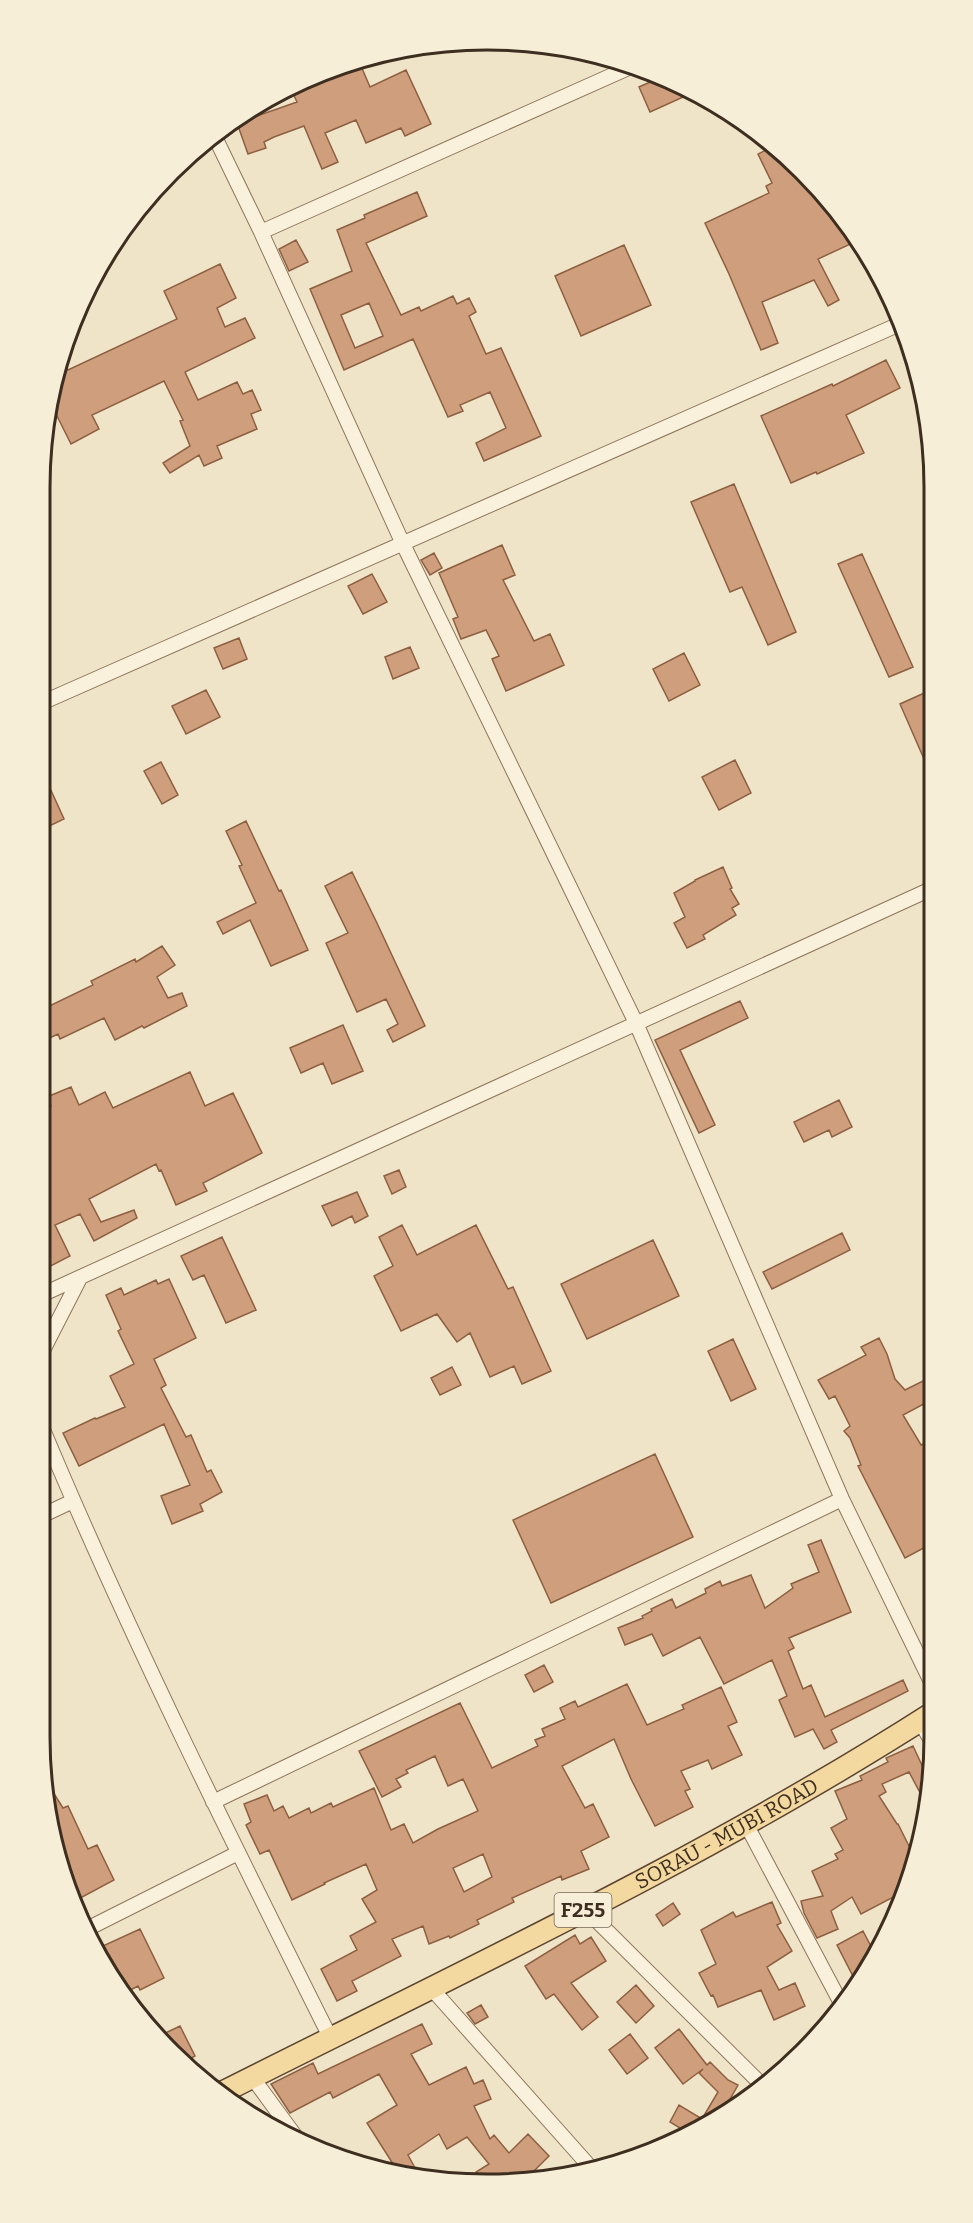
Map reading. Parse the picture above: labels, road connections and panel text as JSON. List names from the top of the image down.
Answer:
{
  "streets": {
    "main road": ["SORAU - MUBI ROAD", "F255"]
  }
}
